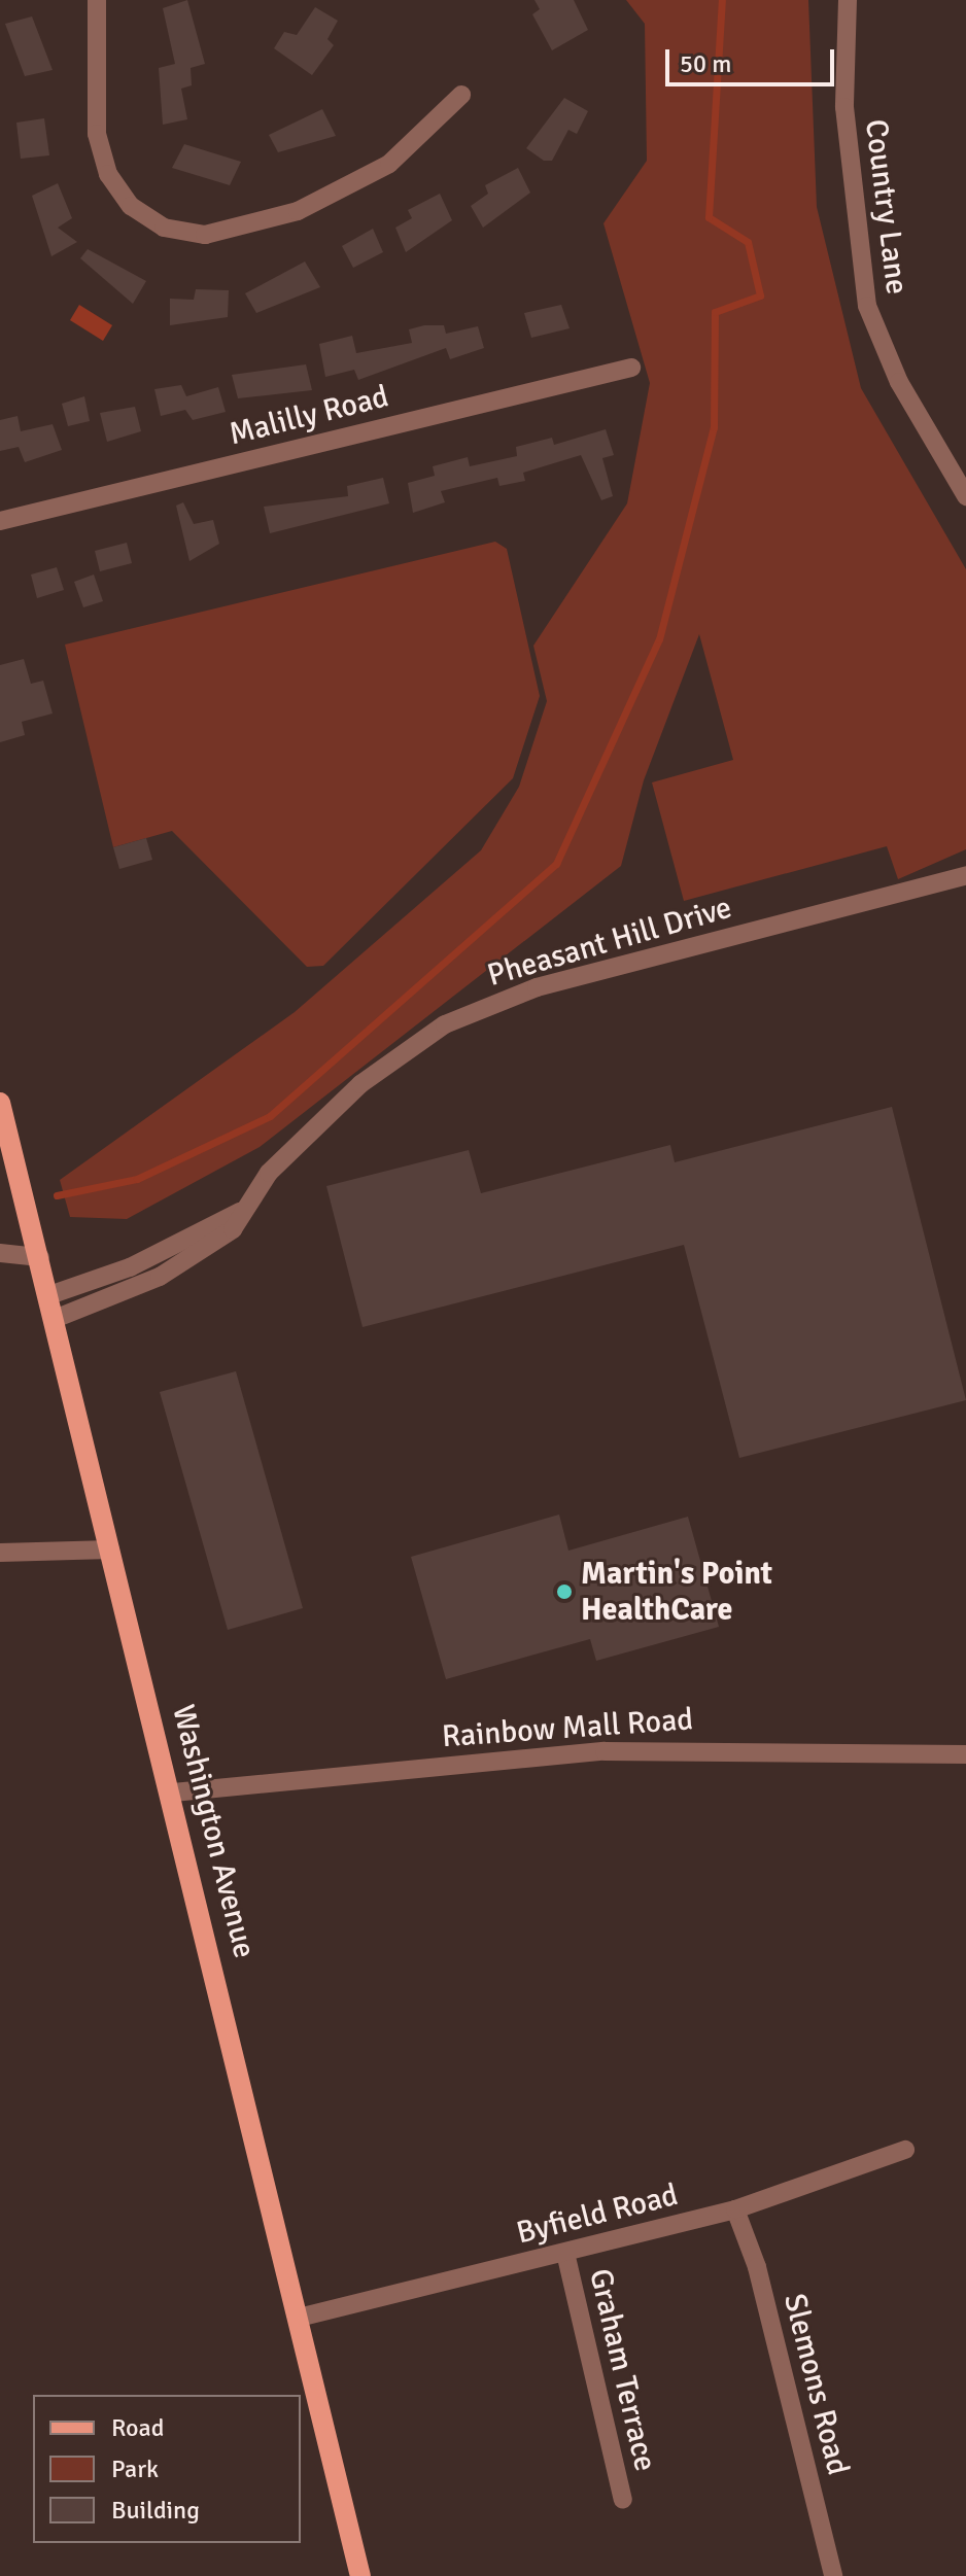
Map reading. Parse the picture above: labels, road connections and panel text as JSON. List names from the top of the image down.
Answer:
{
  "streets": {
    "main road": ["Washington Avenue"],
    "street": [
      "Country Lane",
      "Malilly Road",
      "Pheasant Hill Drive",
      "Rainbow Mall Road",
      "Byfield Road",
      "Graham Terrace",
      "Slemons Road"
    ]
  },
  "crossings": [
    ["Pheasant Hill Drive", "Washington Avenue"],
    ["Rainbow Mall Road", "Washington Avenue"],
    ["Washington Avenue", "Byfield Road"],
    ["Byfield Road", "Graham Terrace"],
    ["Byfield Road", "Slemons Road"]
  ],
  "places": ["Martin's Point HealthCare"],
  "legend": ["Road", "Park", "Building"],
  "scale_bar": "50 m"
}
